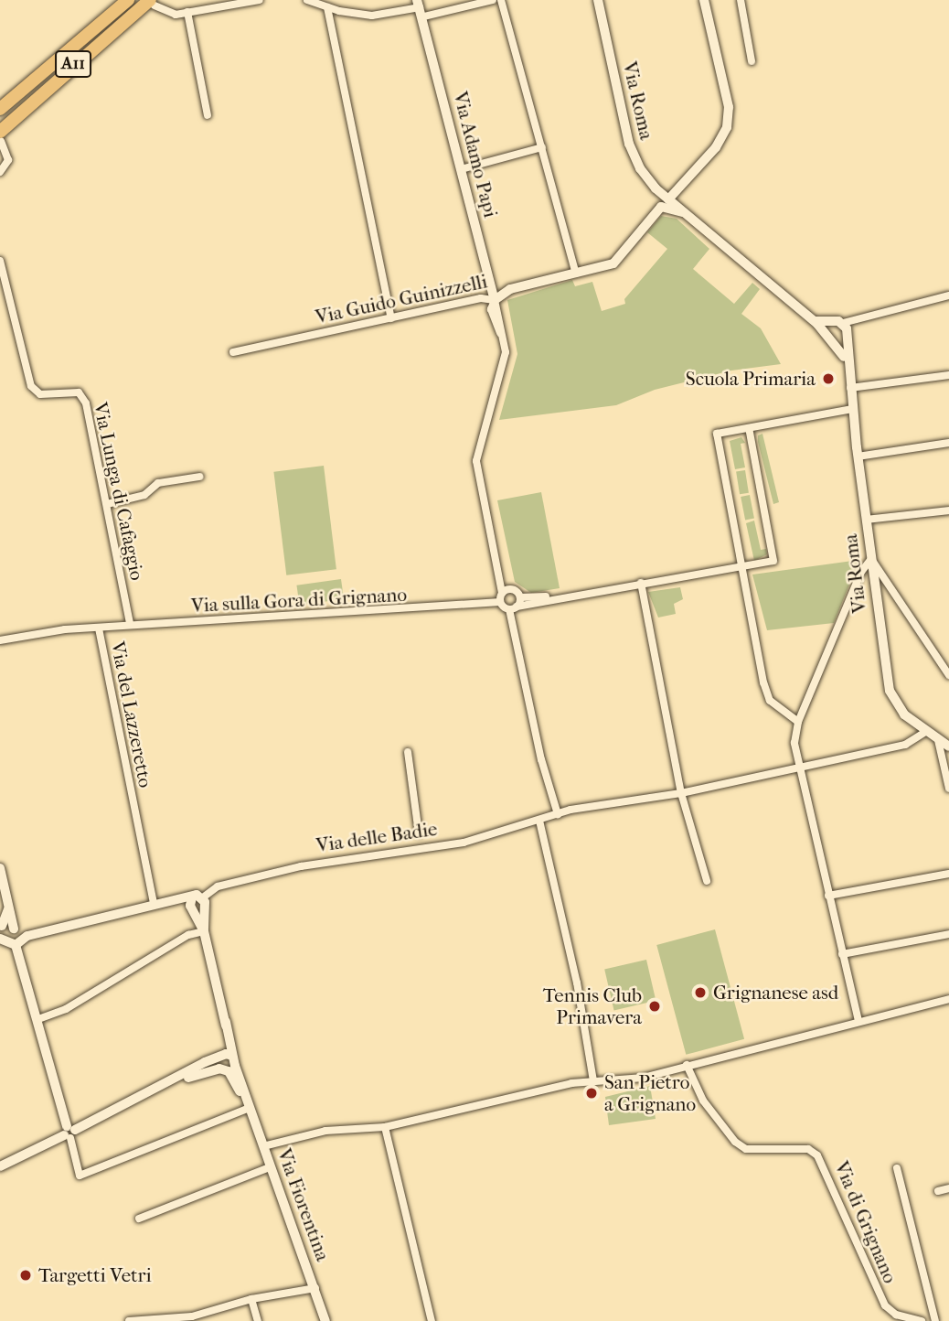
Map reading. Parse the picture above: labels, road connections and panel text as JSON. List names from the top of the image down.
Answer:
{
  "streets": {
    "highway": ["A11"],
    "street": [
      "Via Roma",
      "Via Adamo Papi",
      "Via Guido Guinizzelli",
      "Via Lunga di Cafaggio",
      "Via sulla Gora di Grignano",
      "Via del Lazzeretto",
      "Via delle Badie",
      "Via Fiorentina",
      "Via di Grignano"
    ]
  },
  "crossings": [
    ["Via Roma", "Via Guido Guinizzelli"],
    ["Via Roma", "Via delle Badie"],
    ["Via Adamo Papi", "Via Guido Guinizzelli"],
    ["Via Lunga di Cafaggio", "Via sulla Gora di Grignano"],
    ["Via sulla Gora di Grignano", "Via del Lazzeretto"],
    ["Via del Lazzeretto", "Via delle Badie"]
  ],
  "places": [
    "Scuola Primaria",
    "Grignanese asd",
    "Tennis Club Primavera",
    "San Pietro a Grignano",
    "Targetti Vetri"
  ]
}
